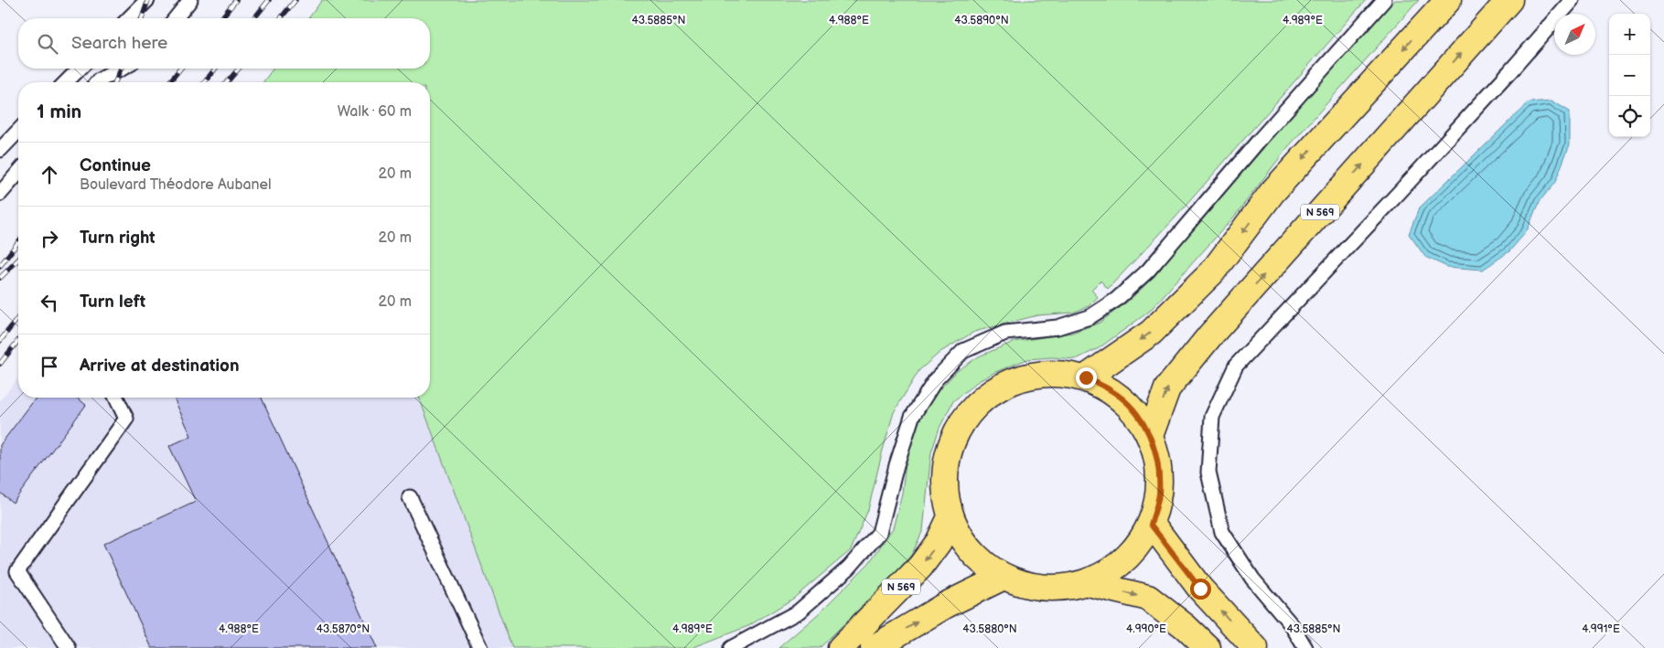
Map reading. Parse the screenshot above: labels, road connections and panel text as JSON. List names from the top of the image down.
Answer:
{
  "streets": {
    "main road": ["N 569"]
  },
  "north": "top right",
  "page": {
    "map_buttons": ["+", "−"],
    "search": "Search here",
    "heading": ["1 min", "Walk · 60 m"],
    "list": [
      ["Continue", "Boulevard Théodore Aubanel", "20 m"],
      ["Turn right", "20 m"],
      ["Turn left", "20 m"],
      "Arrive at destination"
    ]
  },
  "coordinates": [
    "43.5885°N",
    "43.5890°N",
    "4.988°E",
    "4.989°E",
    "4.990°E",
    "4.991°E",
    "43.5870°N",
    "43.5880°N"
  ]
}
